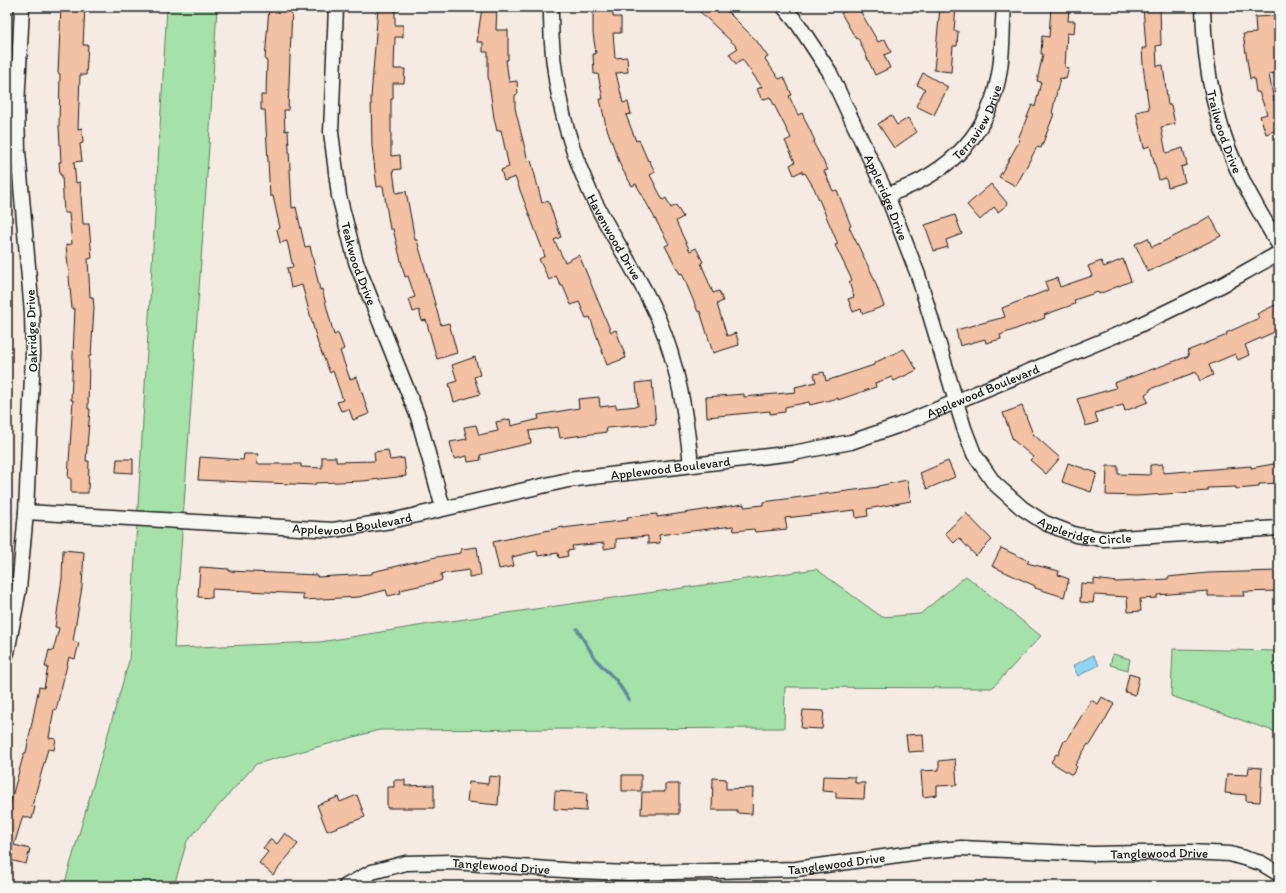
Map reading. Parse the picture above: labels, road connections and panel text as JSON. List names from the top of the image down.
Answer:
{
  "streets": {
    "street": [
      "Terraview Drive",
      "Trailwood Drive",
      "Appleridge Drive",
      "Havenwood Drive",
      "Teakwood Drive",
      "Oakridge Drive",
      "Applewood Boulevard",
      "Appleridge Circle",
      "Tanglewood Drive"
    ]
  },
  "crossings": [
    ["Terraview Drive", "Appleridge Drive"],
    ["Appleridge Drive", "Applewood Boulevard"],
    ["Appleridge Drive", "Appleridge Circle"],
    ["Havenwood Drive", "Applewood Boulevard"],
    ["Teakwood Drive", "Applewood Boulevard"],
    ["Oakridge Drive", "Applewood Boulevard"],
    ["Applewood Boulevard", "Appleridge Circle"]
  ]
}
